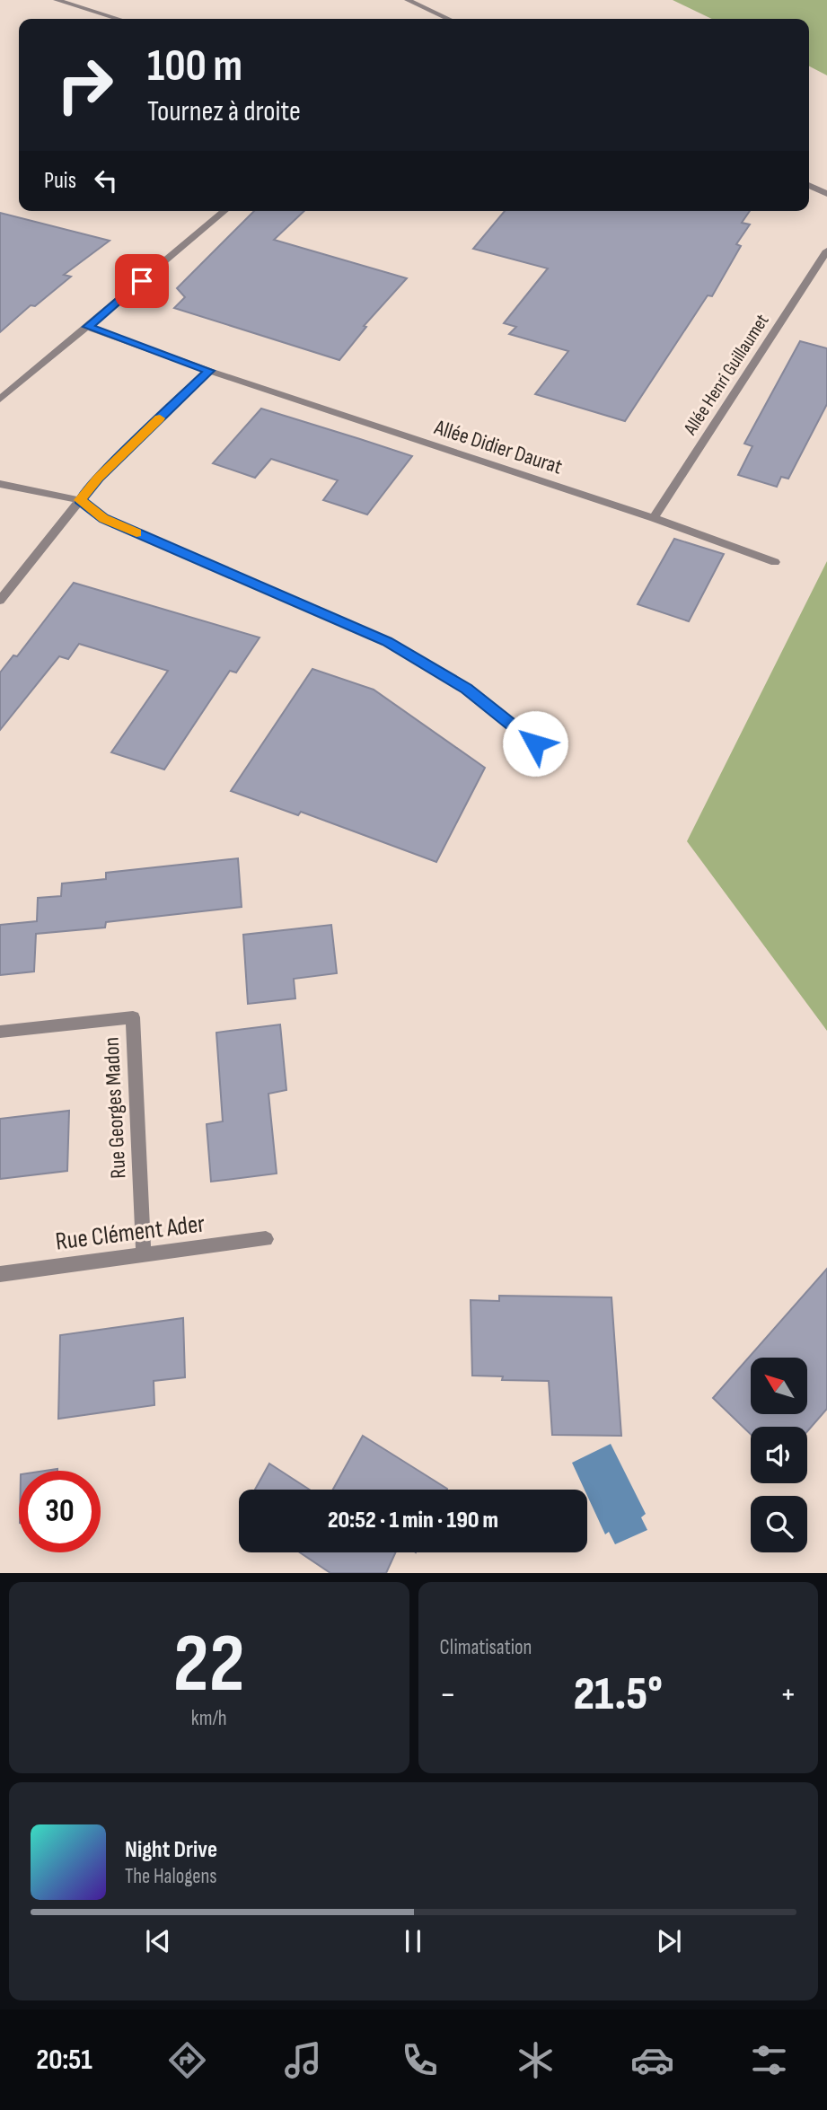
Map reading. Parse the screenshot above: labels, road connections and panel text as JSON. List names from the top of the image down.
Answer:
{
  "streets": {
    "street": [
      "Allée Henri Guillaumet",
      "Allée Didier Daurat",
      "Rue Georges Madon",
      "Rue Clément Ader"
    ]
  },
  "crossings": [
    ["Allée Henri Guillaumet", "Allée Didier Daurat"],
    ["Rue Georges Madon", "Rue Clément Ader"]
  ],
  "north": "top left",
  "page": {
    "turn": ["100 m", "Tournez à droite"],
    "then": "Puis",
    "limit": "30",
    "trip": "20:52 · 1 min · 190 m",
    "tile": [
      ["22", "km/h"],
      "Climatisation"
    ],
    "heat": ["−", "21.5°", "+"],
    "song": ["Night Drive", "The Halogens"],
    "tabs": "20:51"
  }
}
